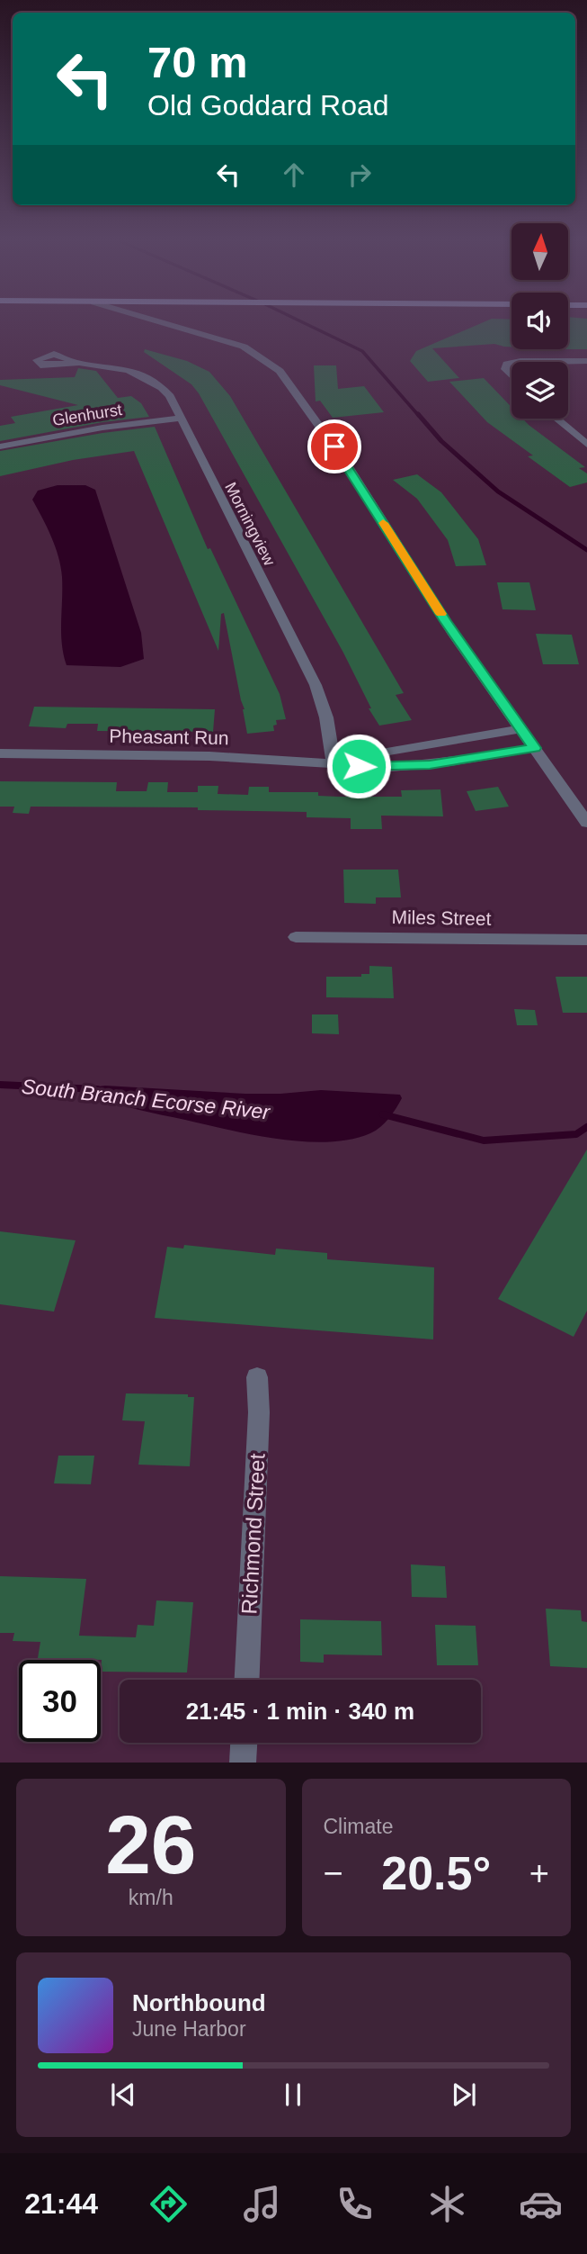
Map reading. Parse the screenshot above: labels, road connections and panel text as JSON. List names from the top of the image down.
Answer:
{
  "streets": {
    "street": [
      "Glenhurst",
      "Morningview",
      "Pheasant Run",
      "Miles Street",
      "Richmond Street"
    ]
  },
  "crossings": [
    ["Glenhurst", "Morningview"],
    ["Morningview", "Pheasant Run"]
  ],
  "water": ["South Branch Ecorse River"],
  "north": "top",
  "page": {
    "turn": ["70 m", "Old Goddard Road"],
    "limit": "30",
    "trip": "21:45 · 1 min · 340 m",
    "tile": [
      ["26", "km/h"],
      "Climate"
    ],
    "heat": ["−", "20.5°", "+"],
    "song": ["Northbound", "June Harbor"],
    "tabs": "21:44"
  }
}
